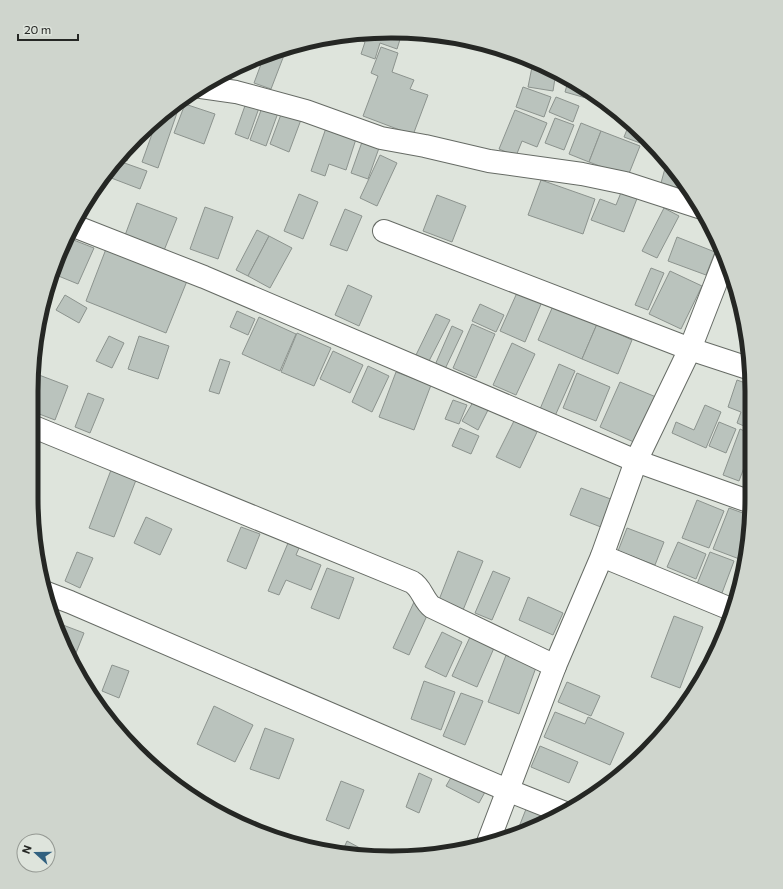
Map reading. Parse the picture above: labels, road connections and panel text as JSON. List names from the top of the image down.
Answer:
{
  "scale_bar": "20 m",
  "north": "left"
}
